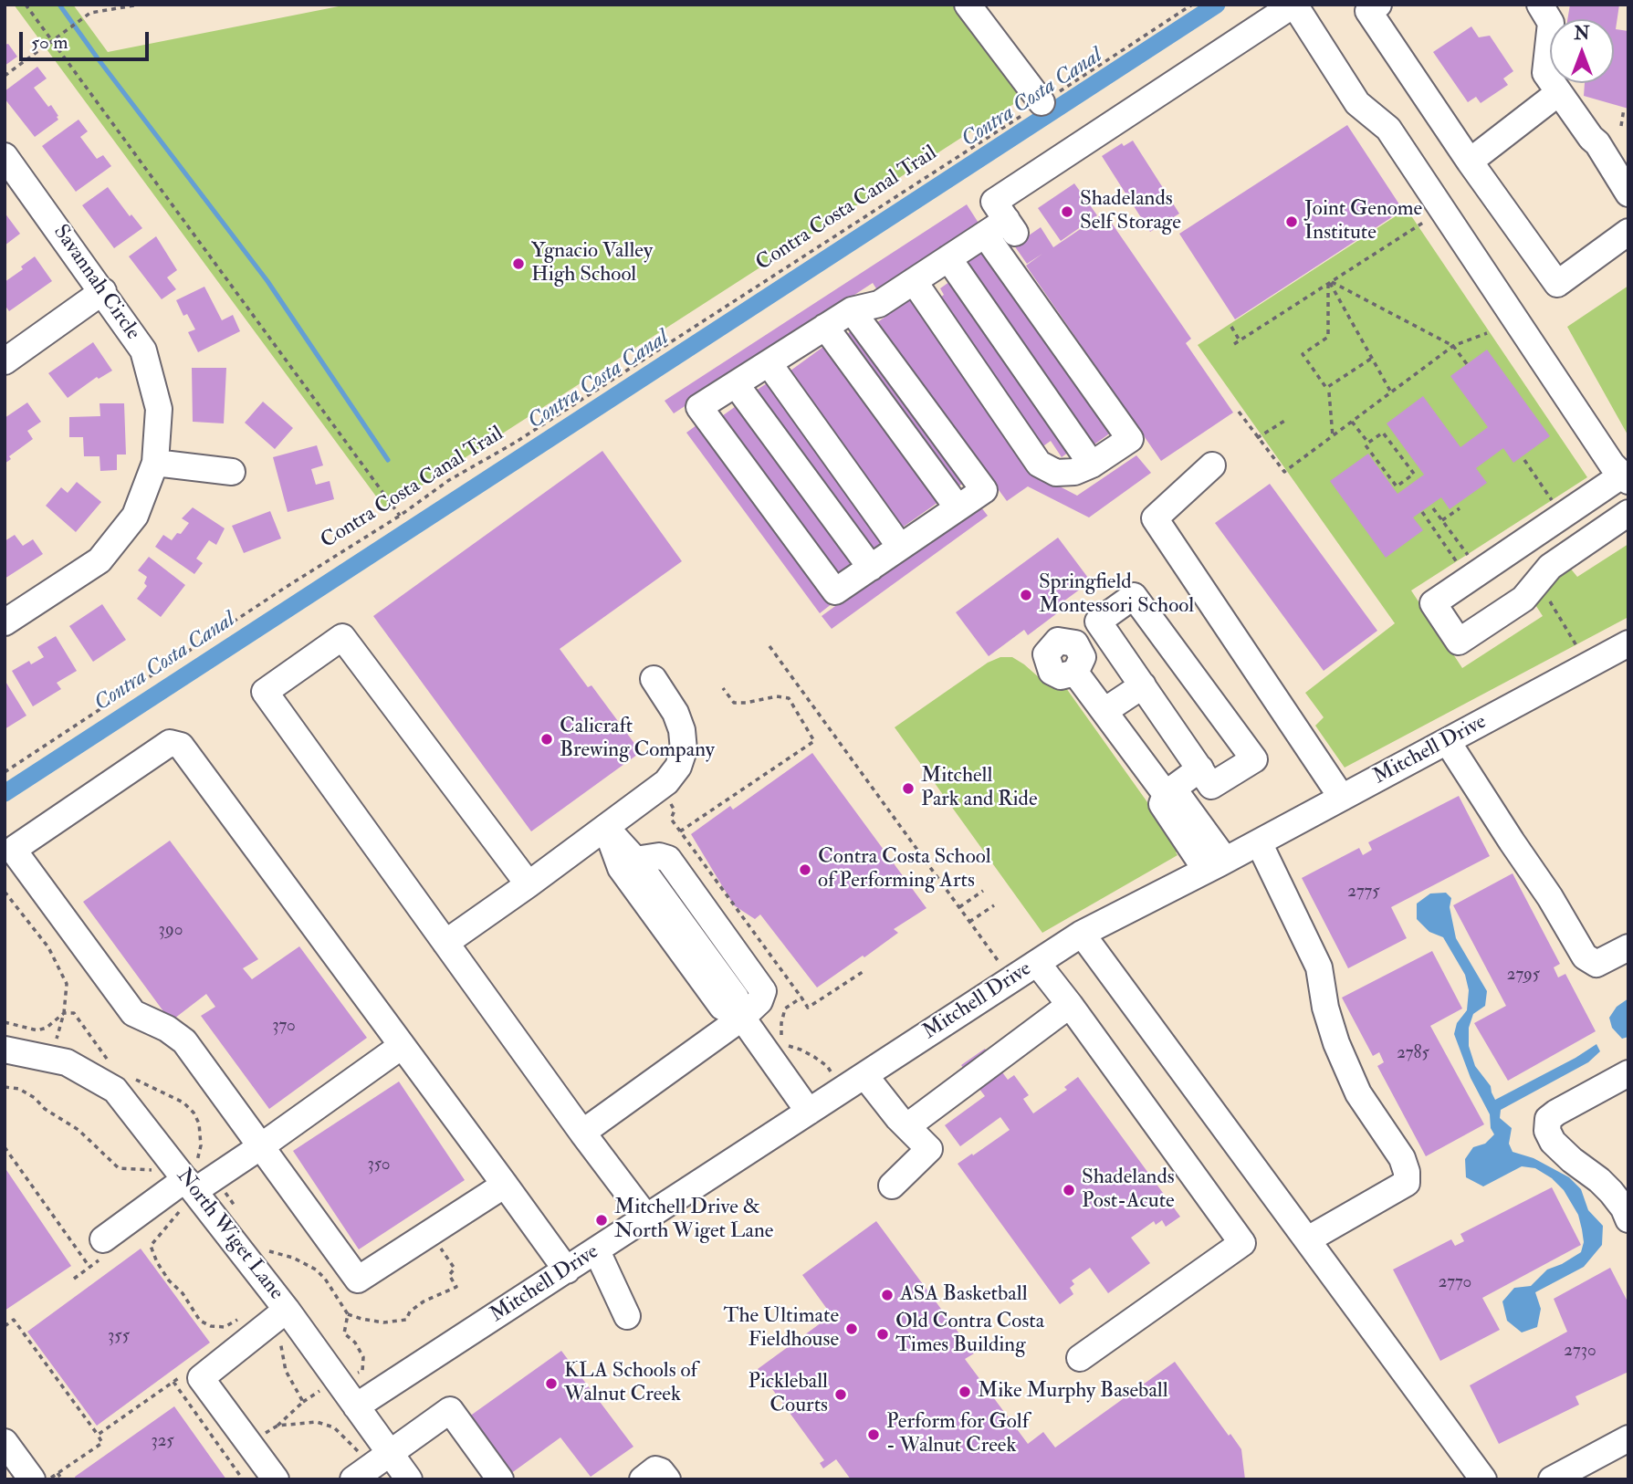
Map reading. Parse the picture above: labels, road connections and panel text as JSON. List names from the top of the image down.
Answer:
{
  "streets": {
    "street": ["Savannah Circle", "Mitchell Drive", "North Wiget Lane"],
    "path": ["Contra Costa Canal Trail"]
  },
  "crossings": [
    ["Mitchell Drive", "North Wiget Lane"]
  ],
  "water": ["Contra Costa Canal"],
  "places": [
    "Shadelands Self Storage",
    "Joint Genome Institute",
    "Ygnacio Valley High School",
    "Springfield Montessori School",
    "Calicraft Brewing Company",
    "Mitchell Park and Ride",
    "Contra Costa School of Performing Arts",
    "Shadelands Post-Acute",
    "Mitchell Drive & North Wiget Lane",
    "ASA Basketball",
    "The Ultimate Fieldhouse",
    "Old Contra Costa Times Building",
    "KLA Schools of Walnut Creek",
    "Mike Murphy Baseball",
    "Pickleball Courts",
    "Perform for Golf - Walnut Creek"
  ],
  "house_numbers": [
    "2775",
    "390",
    "2795",
    "370",
    "2785",
    "350",
    "2770",
    "355",
    "2730",
    "325"
  ],
  "scale_bar": "50 m",
  "north": "top"
}
